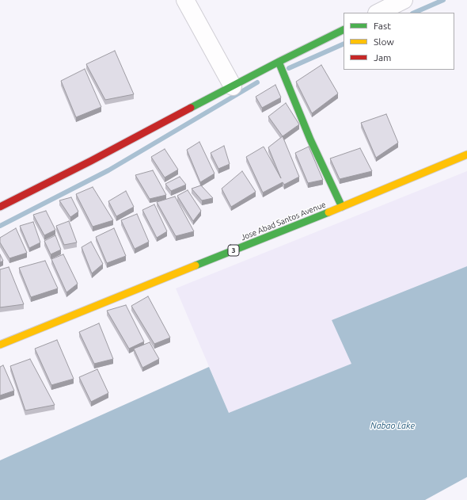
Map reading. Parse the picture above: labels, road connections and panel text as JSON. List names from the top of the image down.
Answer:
{
  "streets": {
    "main road": ["Jose Abad Santos Avenue", "3"]
  },
  "water": ["Nabao Lake"],
  "legend": ["Fast", "Slow", "Jam"]
}
